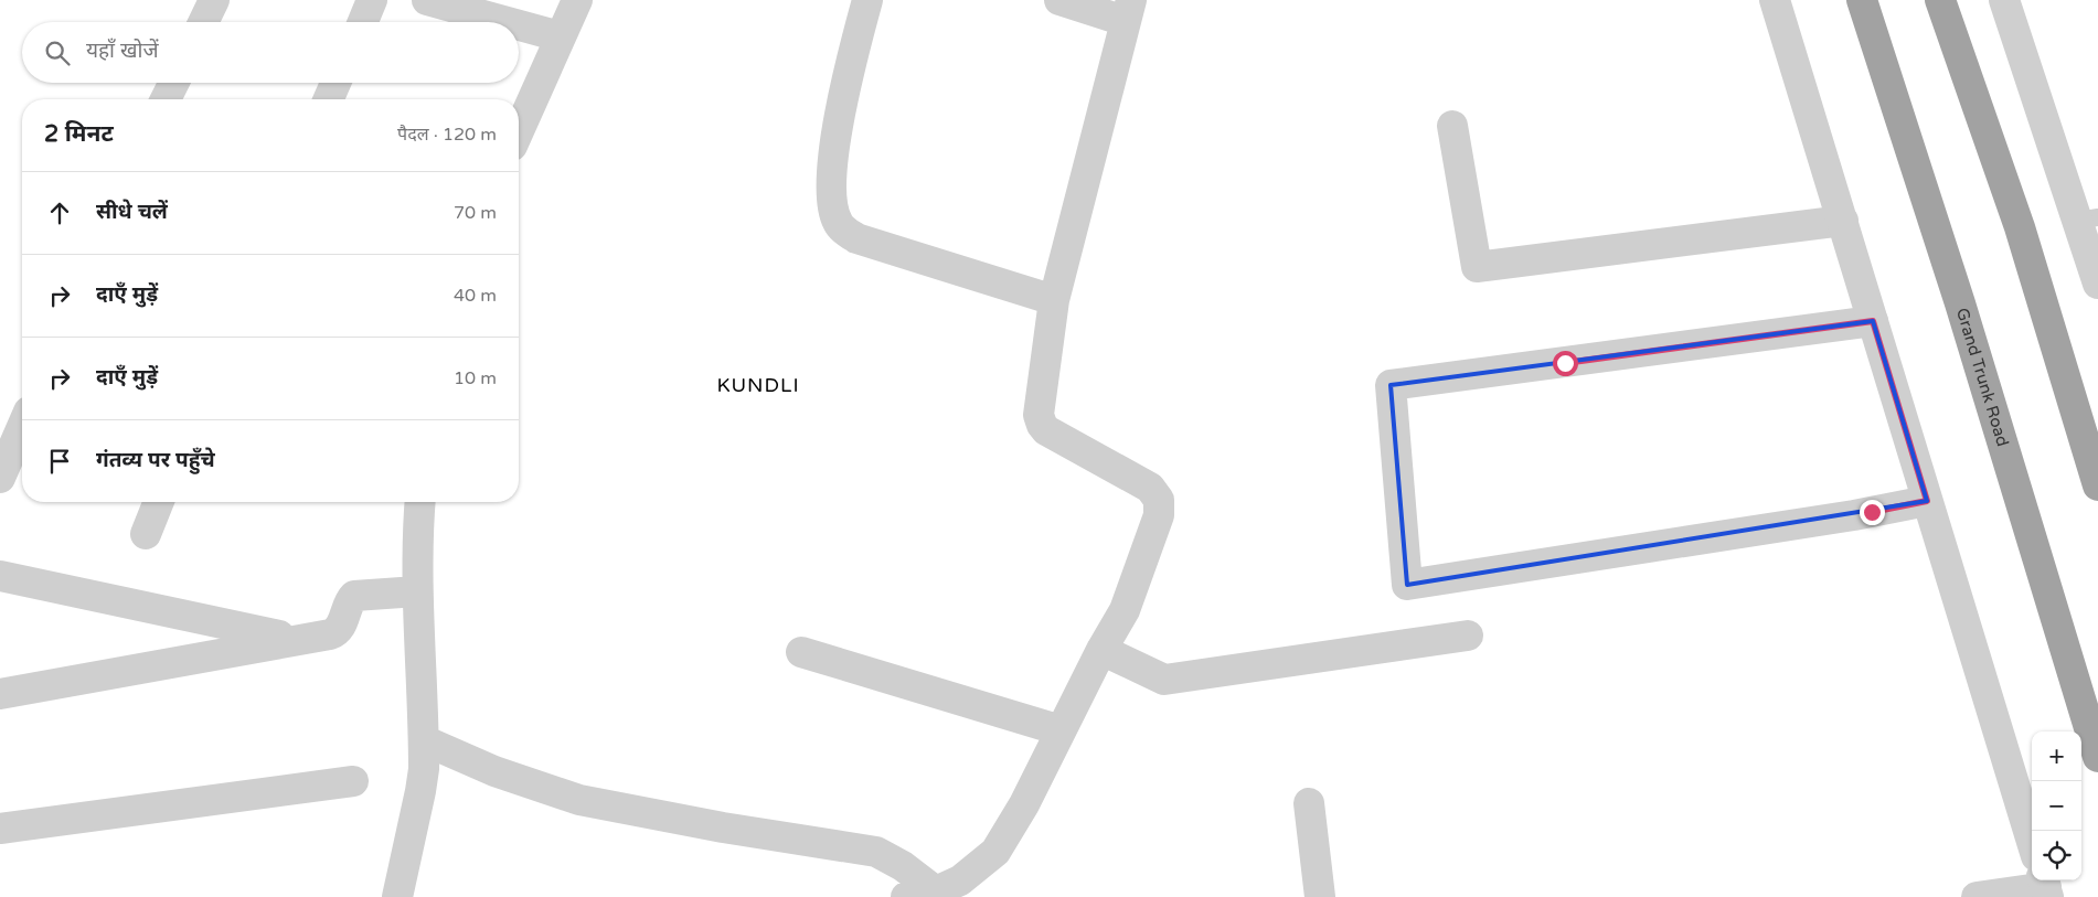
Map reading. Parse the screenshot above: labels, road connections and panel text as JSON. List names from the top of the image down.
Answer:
{
  "streets": {
    "highway": ["Grand Trunk Road"]
  },
  "districts": ["KUNDLI"],
  "page": {
    "search": "यहाँ खोजें",
    "heading": ["2 मिनट", "पैदल · 120 m"],
    "list": [
      ["सीधे चलें", "70 m"],
      ["दाएँ मुड़ें", "40 m"],
      ["दाएँ मुड़ें", "10 m"],
      "गंतव्य पर पहुँचे"
    ],
    "map_buttons": ["+", "−"]
  }
}
